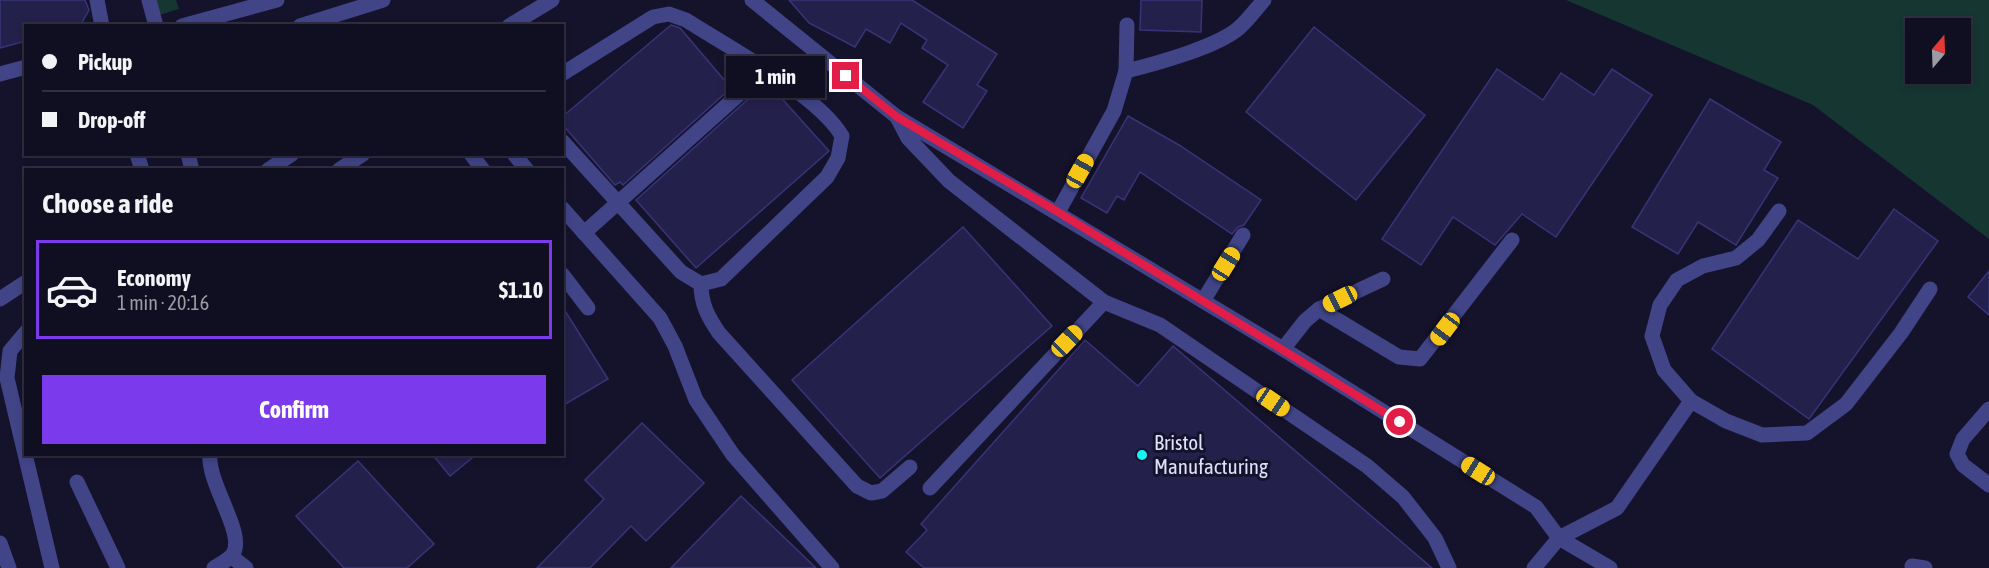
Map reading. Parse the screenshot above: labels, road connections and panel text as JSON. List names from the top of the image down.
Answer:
{
  "places": ["Bristol Manufacturing"],
  "north": "top",
  "page": {
    "banner": ["Pickup", "Drop-off"],
    "bubble": "1 min",
    "heading": "Choose a ride",
    "list": [
      {
        "name": "Economy",
        "note": "1 min · 20:16",
        "value": "$1.10"
      }
    ],
    "buttons": "Confirm"
  }
}
